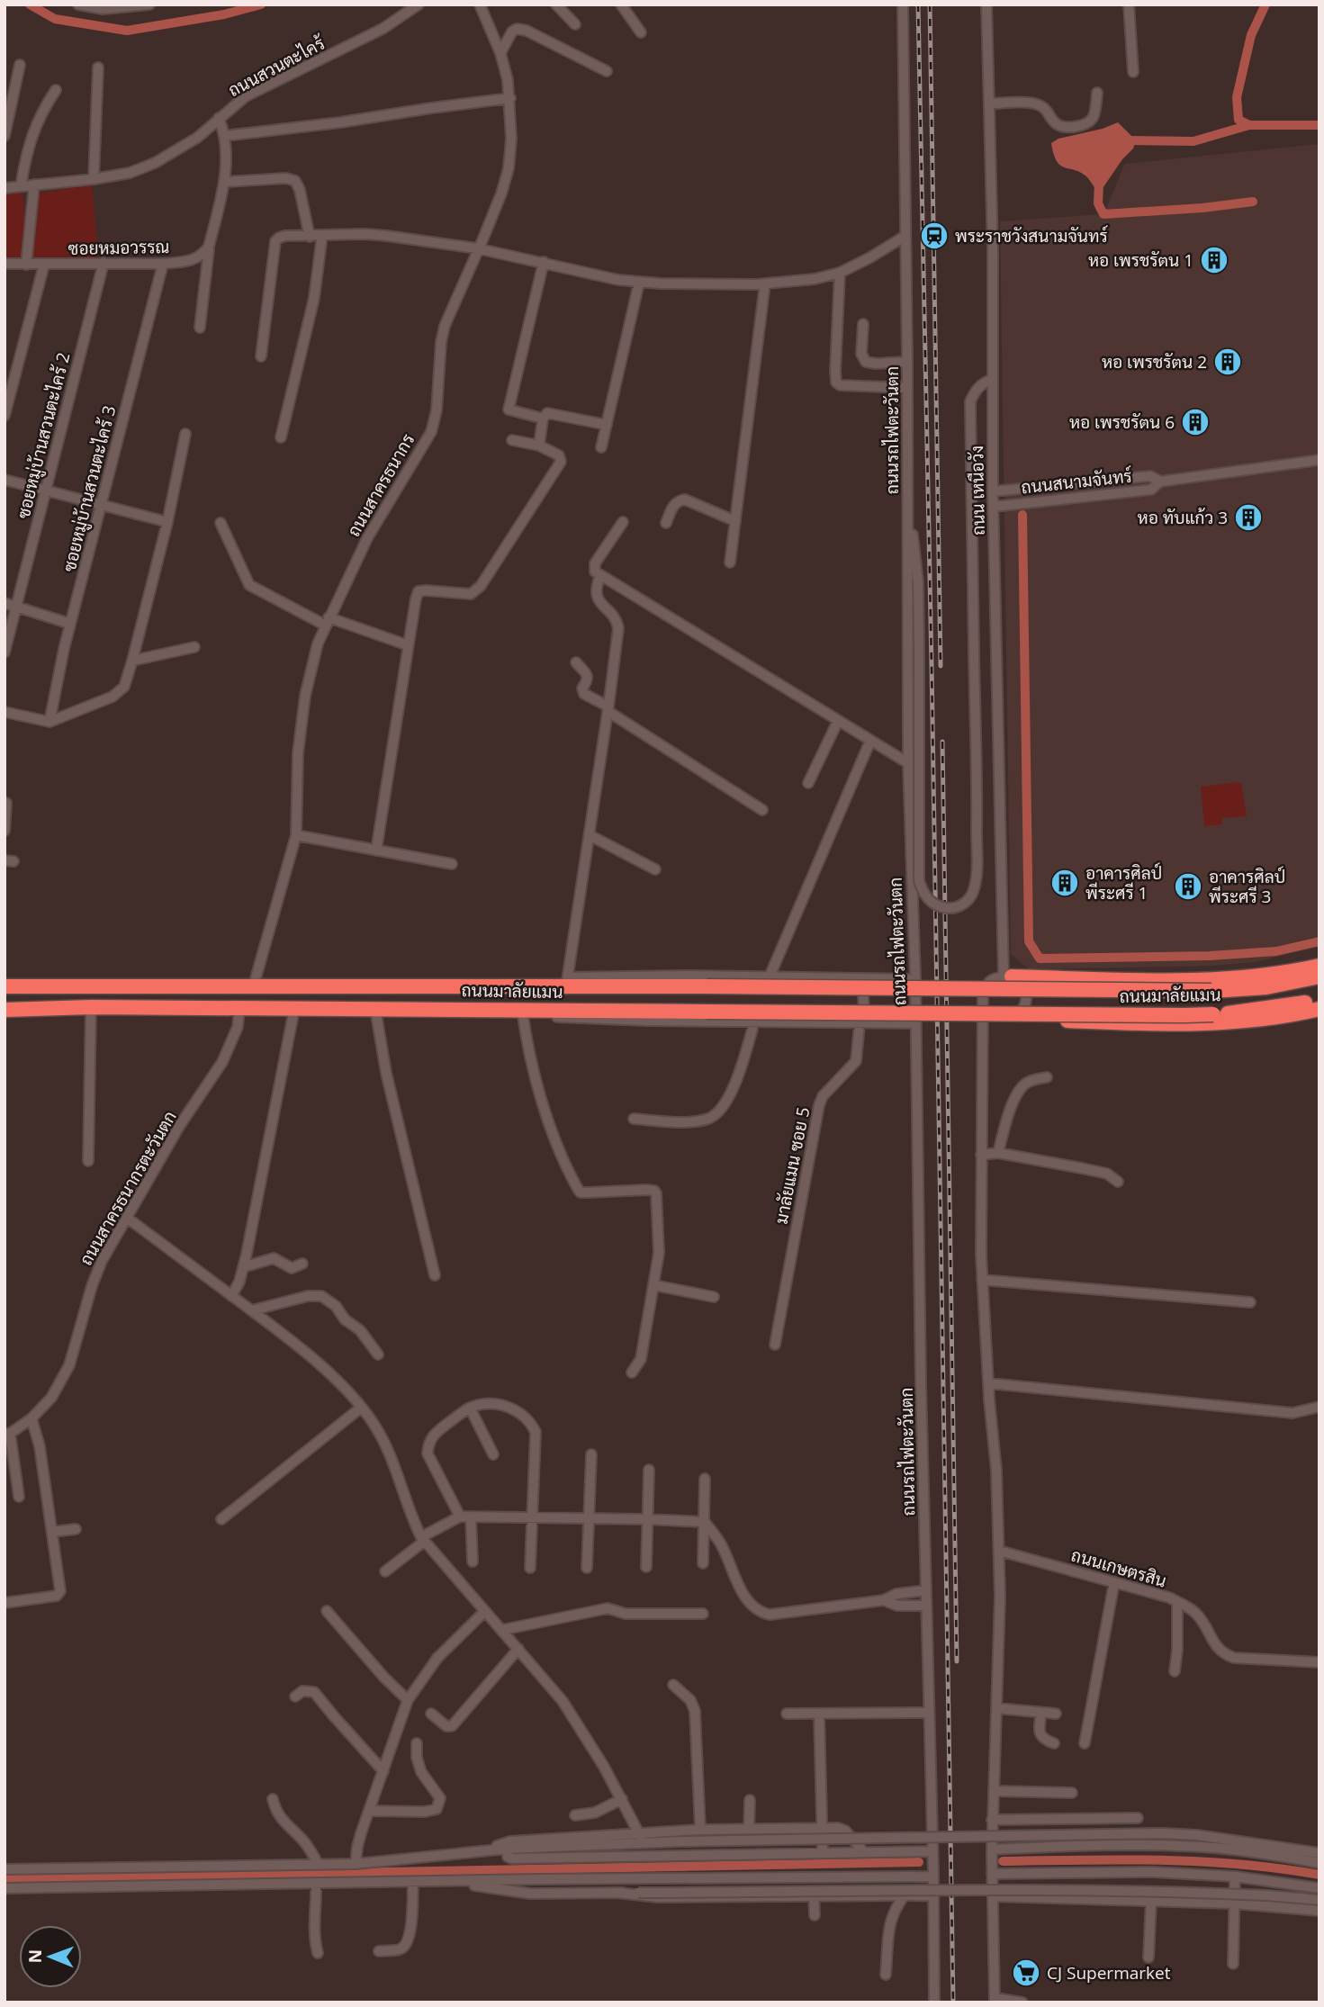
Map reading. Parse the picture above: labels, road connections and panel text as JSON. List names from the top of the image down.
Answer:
{
  "streets": {
    "highway": ["ถนนมาลัยแมน"],
    "street": [
      "ถนนสวนตะไคร้",
      "ซอยหมอวรรณ",
      "ถนนรถไฟตะวันตก",
      "ซอยหมู่บ้านสวนตะไคร้ 2",
      "ถนนสนามจันทร์",
      "ถนนสาครธนากร",
      "ซอยหมู่บ้านสวนตะไคร้ 3",
      "ถนน เหนือวัง",
      "มาลัยแมน ซอย 5",
      "ถนนสาครธนากรตะวันตก",
      "ถนนเกษตรสิน"
    ]
  },
  "crossings": [
    ["ซอยหมอวรรณ", "ซอยหมู่บ้านสวนตะไคร้ 2"],
    ["ซอยหมอวรรณ", "ซอยหมู่บ้านสวนตะไคร้ 3"],
    ["ถนนสนามจันทร์", "ถนน เหนือวัง"],
    ["ถนนสาครธนากร", "ถนนมาลัยแมน"],
    ["ถนนมาลัยแมน", "ถนนสาครธนากรตะวันตก"]
  ],
  "places": {
    "station": ["พระราชวังสนามจันทร์"],
    "building": [
      "หอ เพรชรัตน 1",
      "หอ เพรชรัตน 2",
      "หอ เพรชรัตน 6",
      "หอ ทับแก้ว 3",
      "อาคารศิลป์ พีระศรี 1",
      "อาคารศิลป์ พีระศรี 3"
    ],
    "supermarket": ["CJ Supermarket"]
  },
  "north": "left"
}
